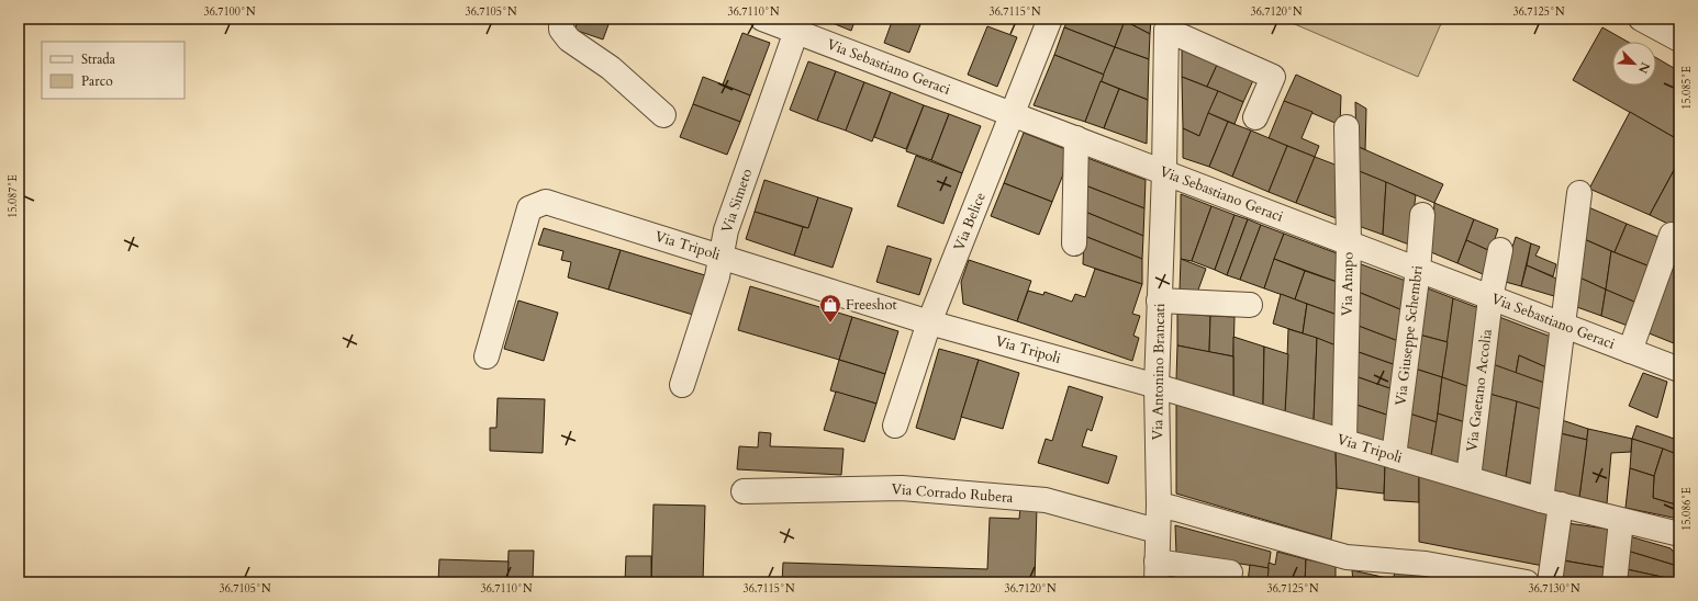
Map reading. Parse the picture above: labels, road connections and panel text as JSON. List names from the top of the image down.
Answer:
{
  "streets": {
    "street": [
      "Via Sebastiano Geraci",
      "Via Simeto",
      "Via Belice",
      "Via Tripoli",
      "Via Anapo",
      "Via Giuseppe Schembri",
      "Via Antonino Brancati",
      "Via Gaetano Accolia",
      "Via Corrado Rubera"
    ]
  },
  "crossings": [
    ["Via Sebastiano Geraci", "Via Simeto"],
    ["Via Sebastiano Geraci", "Via Belice"],
    ["Via Sebastiano Geraci", "Via Anapo"],
    ["Via Sebastiano Geraci", "Via Giuseppe Schembri"],
    ["Via Sebastiano Geraci", "Via Antonino Brancati"],
    ["Via Sebastiano Geraci", "Via Gaetano Accolia"],
    ["Via Simeto", "Via Tripoli"],
    ["Via Belice", "Via Tripoli"],
    ["Via Tripoli", "Via Anapo"],
    ["Via Tripoli", "Via Giuseppe Schembri"],
    ["Via Tripoli", "Via Antonino Brancati"],
    ["Via Tripoli", "Via Gaetano Accolia"],
    ["Via Antonino Brancati", "Via Corrado Rubera"]
  ],
  "places": {
    "shop": ["Freeshot"]
  },
  "legend": ["Strada", "Parco"],
  "north": "bottom right",
  "coordinates": [
    "36.7100°N",
    "36.7105°N",
    "36.7110°N",
    "36.7115°N",
    "36.7120°N",
    "36.7125°N",
    "15.085°E",
    "15.087°E",
    "15.086°E",
    "36.7130°N"
  ]
}
